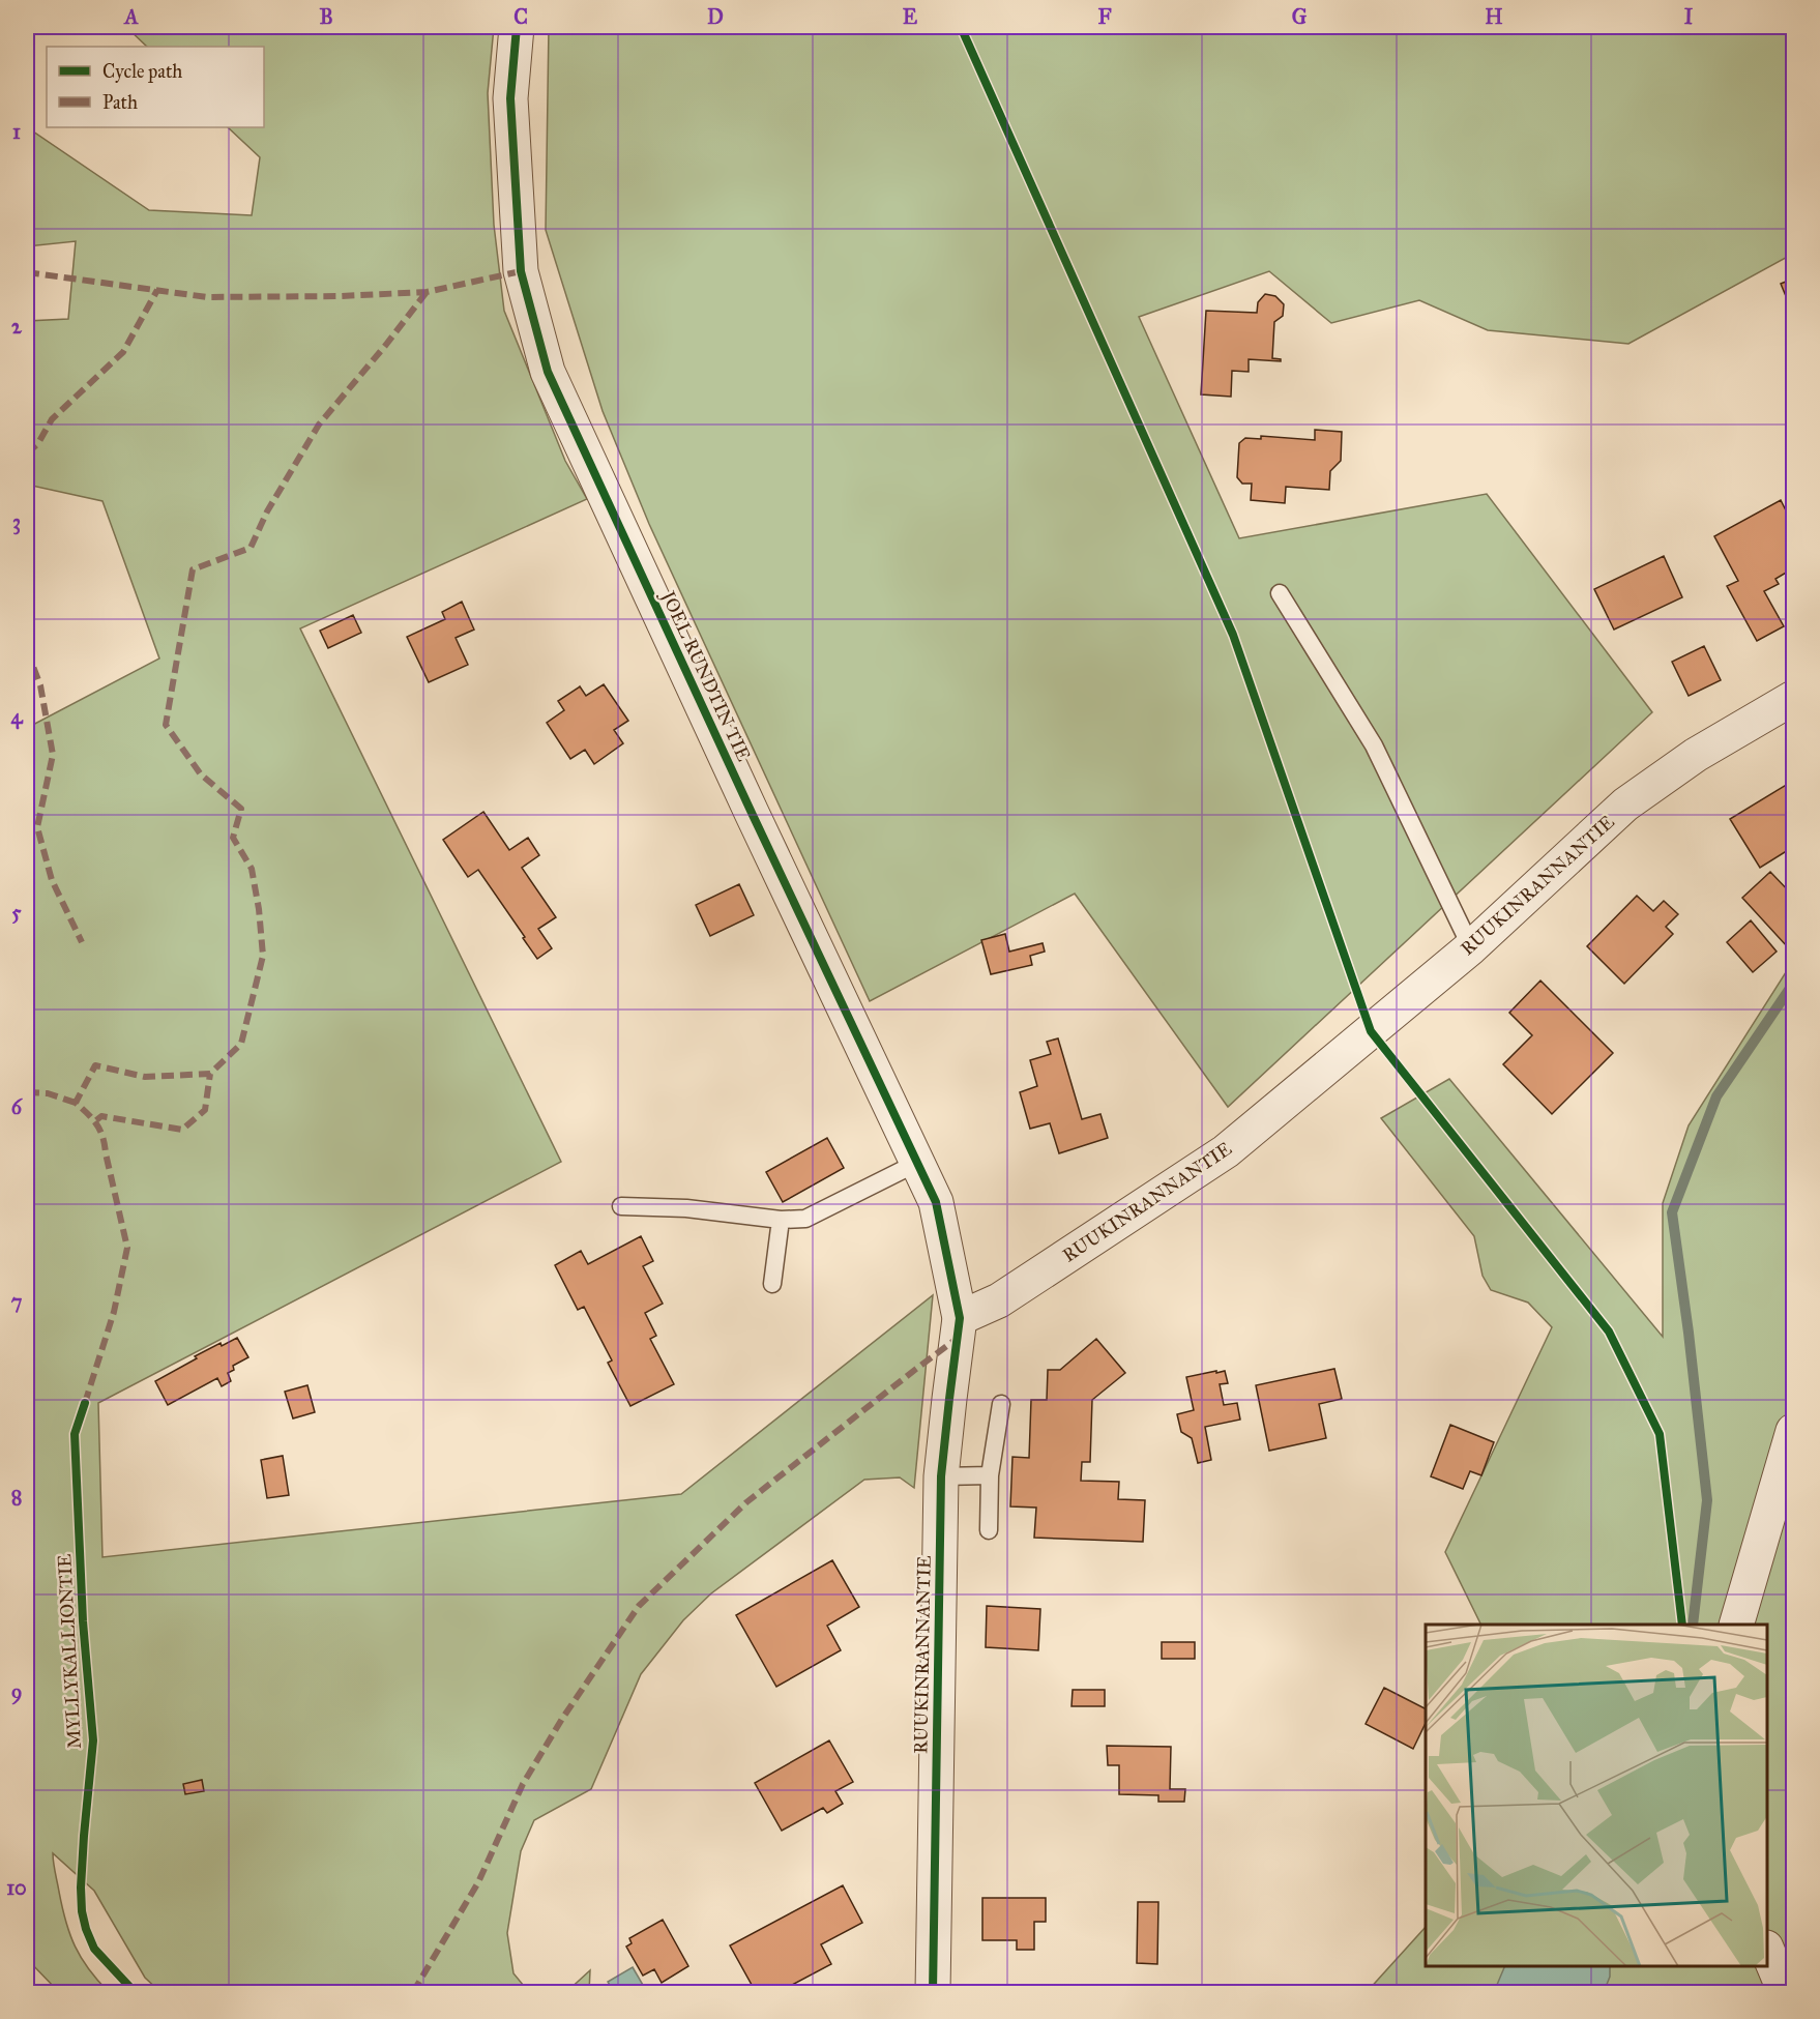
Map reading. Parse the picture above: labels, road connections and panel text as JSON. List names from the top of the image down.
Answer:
{
  "streets": {
    "street": ["JOEL RUNDTIN TIE", "RUUKINRANNANTIE"],
    "cycle path": ["MYLLYKALLIONTIE"]
  },
  "crossings": [
    ["JOEL RUNDTIN TIE", "RUUKINRANNANTIE"]
  ],
  "legend": ["Cycle path", "Path"],
  "grid": {
    "columns": [
      "A",
      "B",
      "C",
      "D",
      "E",
      "F",
      "G",
      "H",
      "I"
    ],
    "rows": [
      "1",
      "2",
      "3",
      "4",
      "5",
      "6",
      "7",
      "8",
      "9",
      "10"
    ]
  }
}
